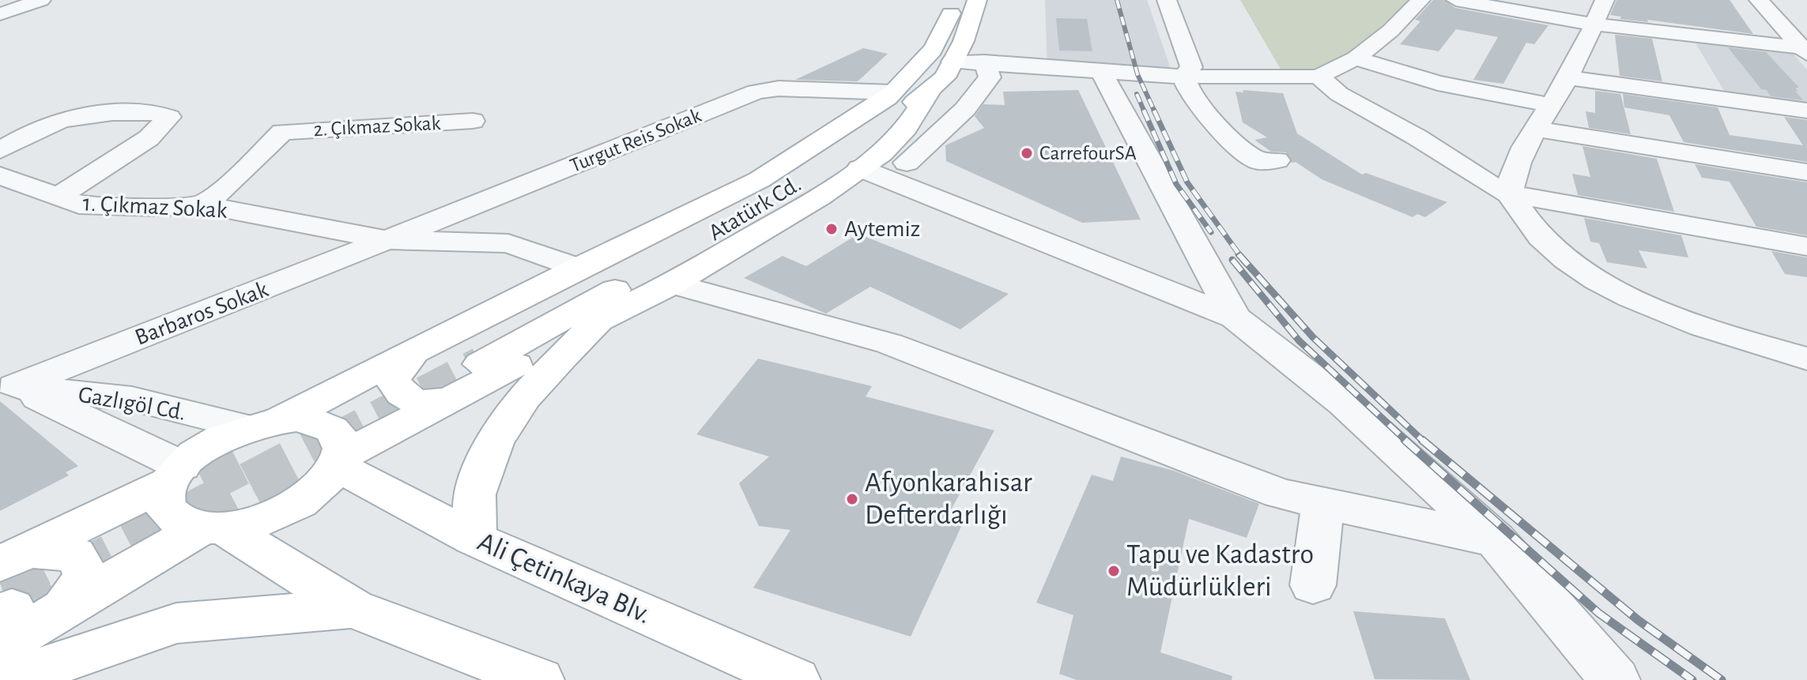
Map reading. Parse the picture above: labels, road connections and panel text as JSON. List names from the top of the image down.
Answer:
{
  "streets": {
    "main road": ["Atatürk Cd.", "Ali Çetinkaya Blv."],
    "street": [
      "2. Çıkmaz Sokak",
      "Turgut Reis Sokak",
      "1. Çıkmaz Sokak",
      "Barbaros Sokak",
      "Gazlıgöl Cd."
    ]
  },
  "crossings": [
    ["2. Çıkmaz Sokak", "1. Çıkmaz Sokak"],
    ["Turgut Reis Sokak", "1. Çıkmaz Sokak"],
    ["Turgut Reis Sokak", "Atatürk Cd."],
    ["Turgut Reis Sokak", "Barbaros Sokak"],
    ["1. Çıkmaz Sokak", "Barbaros Sokak"],
    ["Barbaros Sokak", "Gazlıgöl Cd."]
  ],
  "places": [
    "CarrefourSA",
    "Aytemiz",
    "Afyonkarahisar Defterdarlığı",
    "Tapu ve Kadastro Müdürlükleri"
  ]
}
